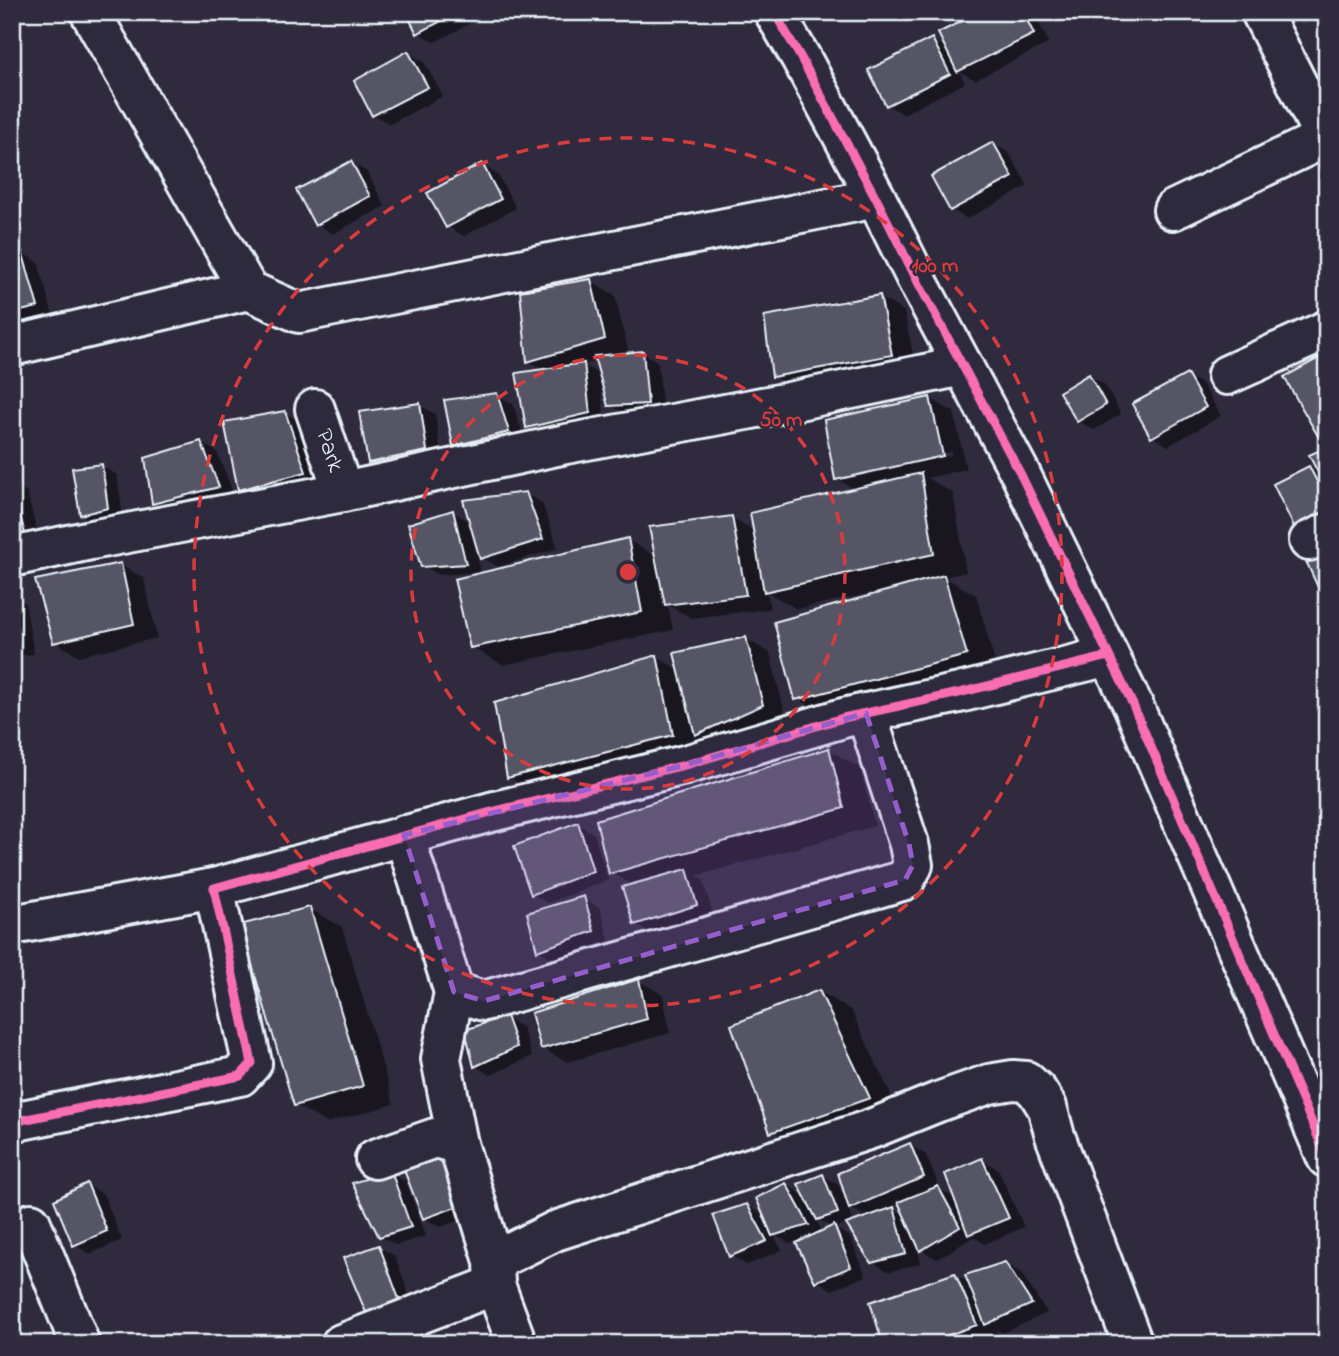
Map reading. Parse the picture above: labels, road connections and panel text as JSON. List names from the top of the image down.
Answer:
{
  "streets": {
    "street": ["Park"]
  },
  "rings": ["100 m", "50 m"]
}
